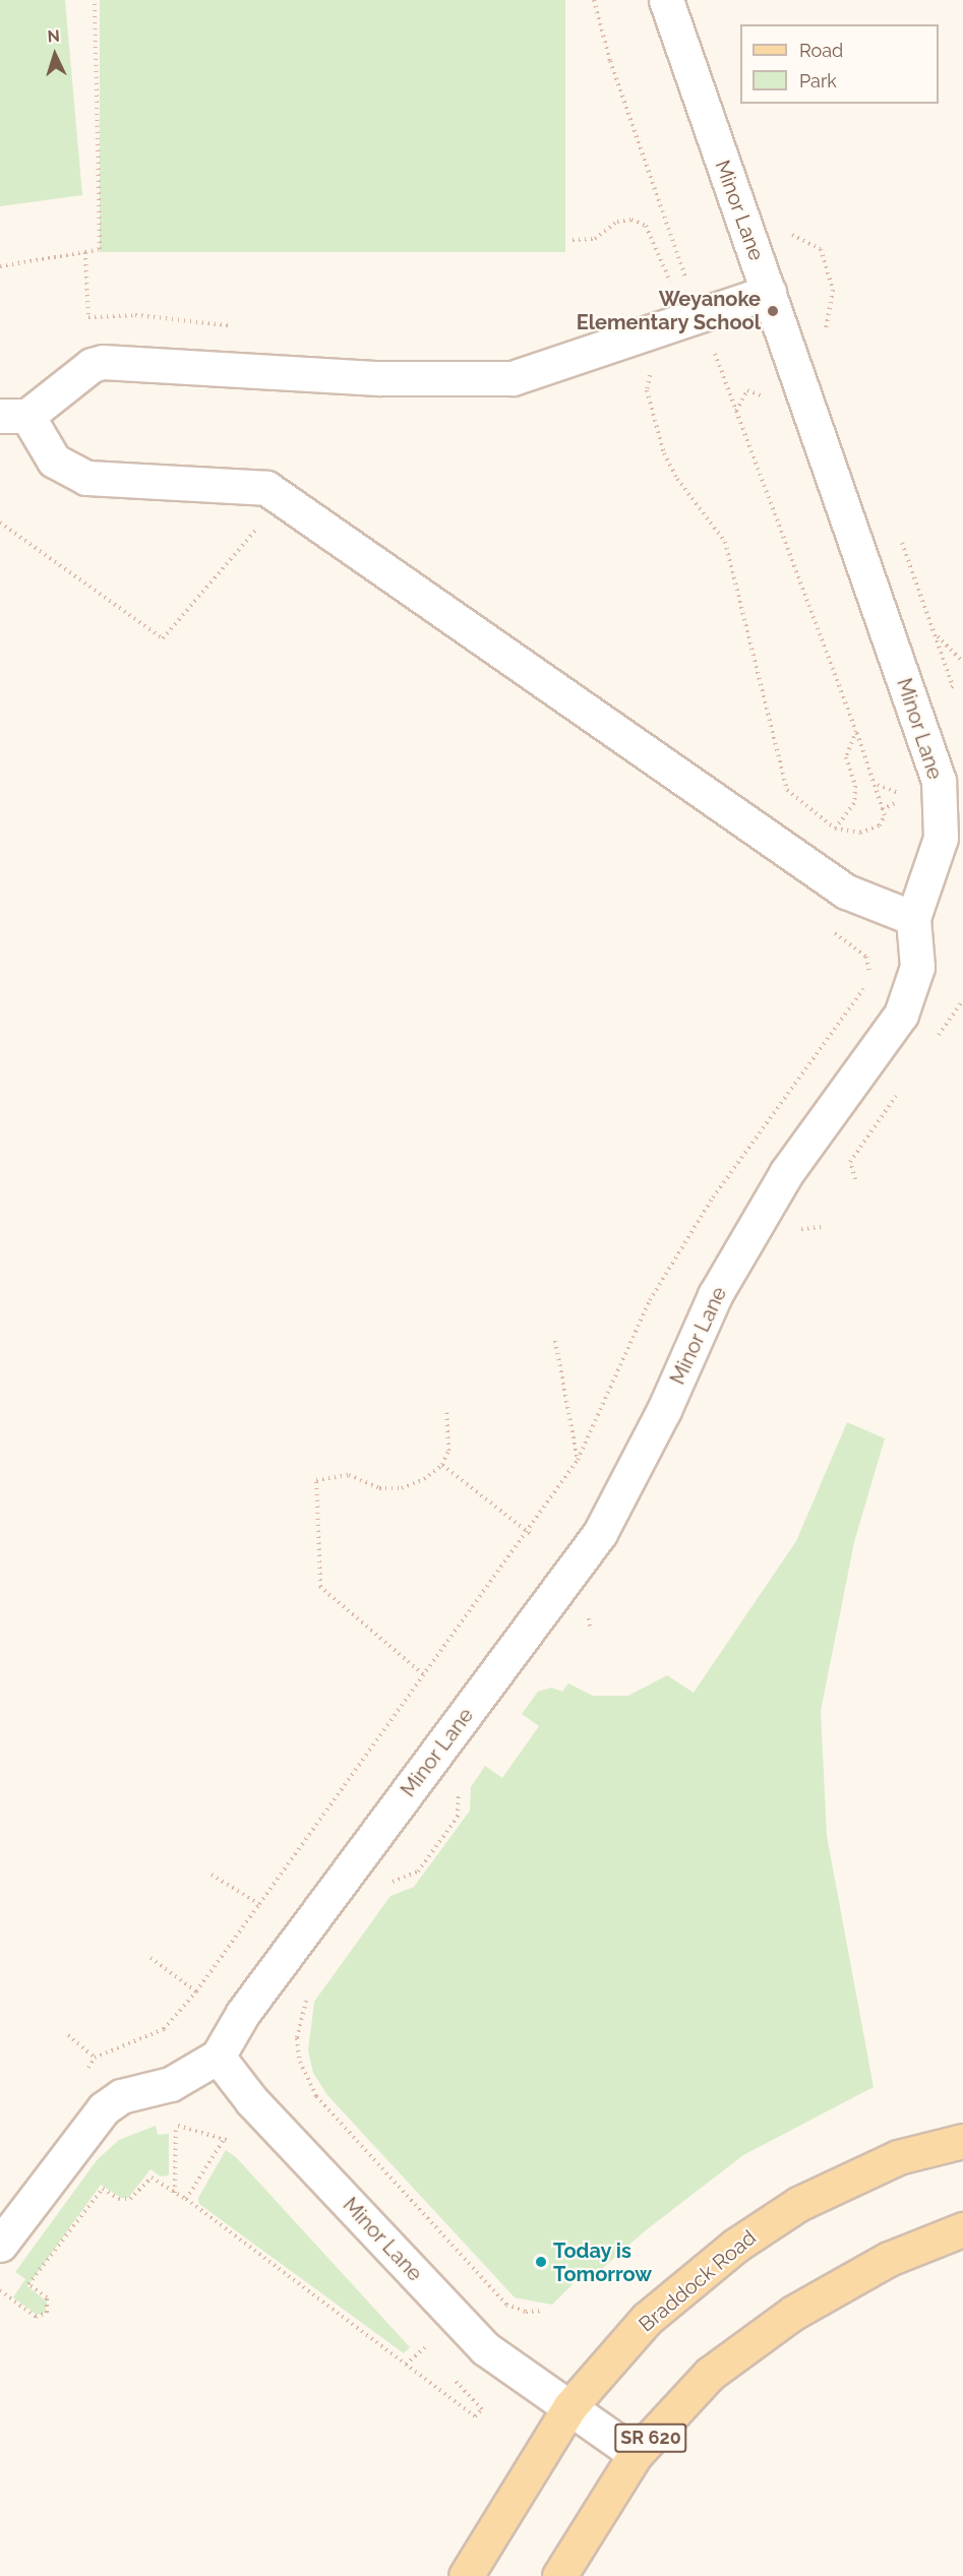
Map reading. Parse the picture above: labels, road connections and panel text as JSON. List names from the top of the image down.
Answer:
{
  "streets": {
    "main road": ["Braddock Road", "SR 620"],
    "street": ["Minor Lane"]
  },
  "crossings": [
    ["Minor Lane", "Braddock Road"],
    ["Minor Lane", "SR 620"]
  ],
  "places": ["Weyanoke Elementary School", "Today is Tomorrow"],
  "legend": ["Road", "Park"],
  "north": "top"
}
